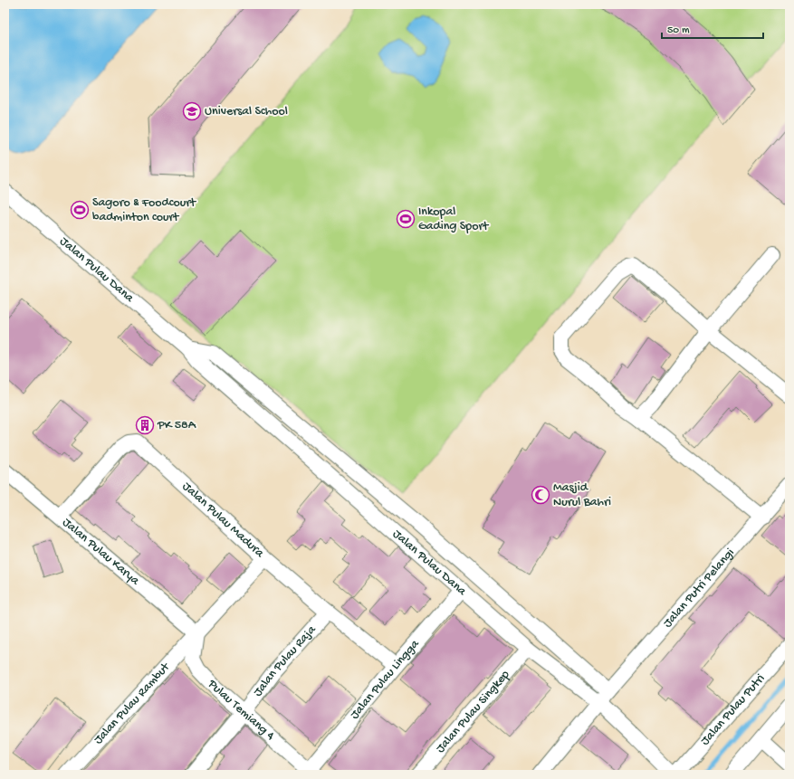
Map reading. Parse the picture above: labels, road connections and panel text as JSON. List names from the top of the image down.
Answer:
{
  "streets": {
    "street": [
      "Jalan Pulau Dana",
      "Jalan Pulau Madura",
      "Jalan Pulau Karya",
      "Jalan Putri Pelangi",
      "Jalan Pulau Raja",
      "Jalan Pulau Lingga",
      "Jalan Pulau Rambut",
      "Pulau Temiang 4",
      "Jalan Pulau Putri",
      "Jalan Pulau Singkep"
    ]
  },
  "crossings": [
    ["Jalan Pulau Dana", "Jalan Putri Pelangi"],
    ["Jalan Pulau Dana", "Jalan Pulau Lingga"],
    ["Jalan Pulau Dana", "Jalan Pulau Singkep"],
    ["Jalan Pulau Madura", "Jalan Pulau Karya"],
    ["Jalan Pulau Madura", "Jalan Pulau Raja"],
    ["Jalan Pulau Madura", "Jalan Pulau Lingga"],
    ["Jalan Pulau Madura", "Jalan Pulau Rambut"],
    ["Jalan Pulau Karya", "Jalan Pulau Rambut"],
    ["Jalan Pulau Karya", "Pulau Temiang 4"],
    ["Jalan Pulau Raja", "Pulau Temiang 4"],
    ["Jalan Pulau Lingga", "Pulau Temiang 4"],
    ["Jalan Pulau Rambut", "Pulau Temiang 4"]
  ],
  "places": {
    "school or university": ["Universal School"],
    "sports": ["Sagoro & Foodcourt badminton court", "Inkopal Gading Sport"],
    "building": ["PK 58A"],
    "mosque": ["Masjid Nurul Bahri"]
  },
  "scale_bar": "50 m"
}
